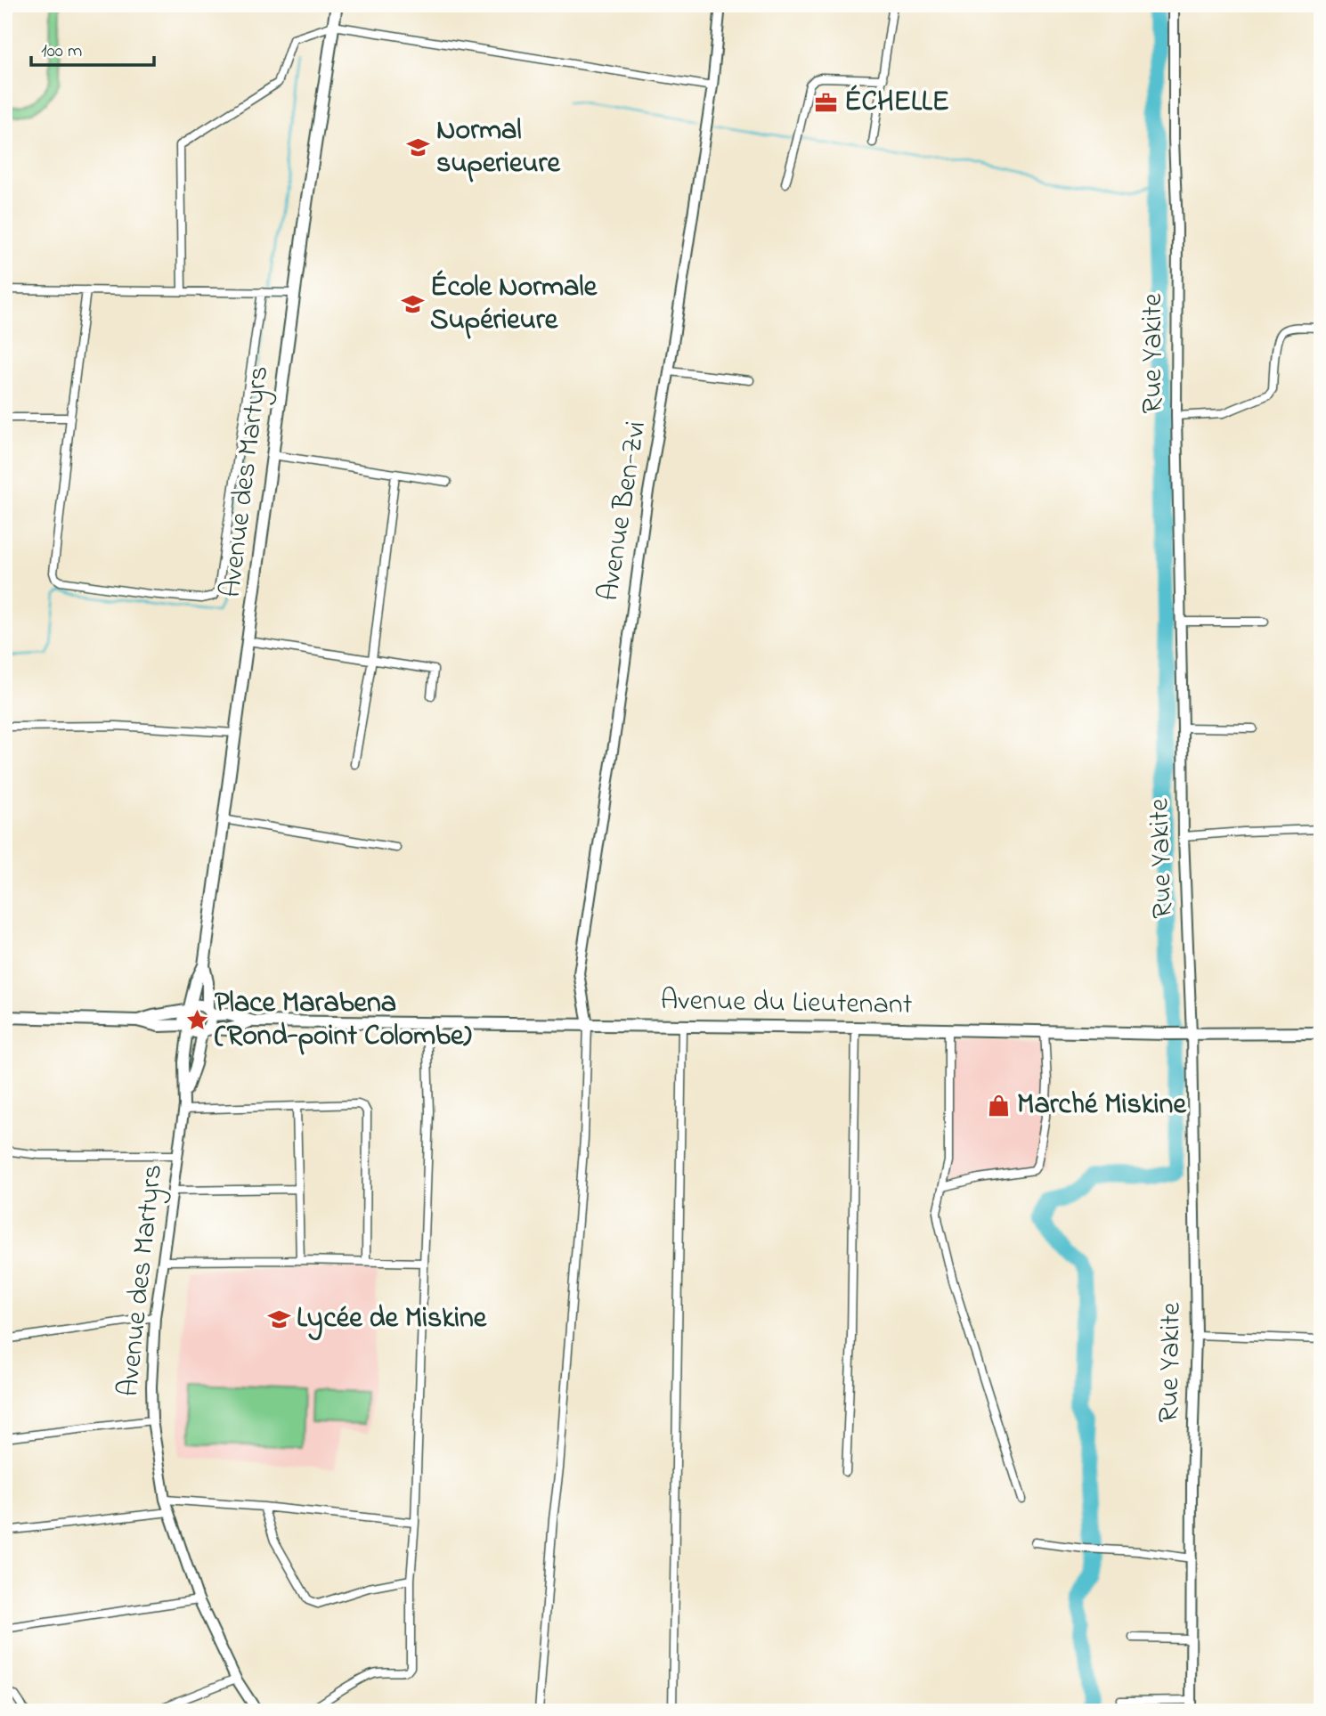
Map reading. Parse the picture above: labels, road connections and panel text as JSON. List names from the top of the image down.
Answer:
{
  "streets": {
    "main road": [
      "Rue Yakite",
      "Avenue des Martyrs",
      "Avenue Ben-Zvi",
      "Avenue du Lieutenant"
    ]
  },
  "crossings": [
    ["Rue Yakite", "Avenue du Lieutenant"],
    ["Avenue des Martyrs", "Avenue du Lieutenant"],
    ["Avenue Ben-Zvi", "Avenue du Lieutenant"]
  ],
  "places": {
    "office": ["ÉCHELLE"],
    "school or university": ["Normal superieure", "École Normale Supérieure", "Lycée de Miskine"],
    "place": ["Place Marabena (Rond-point Colombe)"],
    "shop": ["Marché Miskine"]
  },
  "scale_bar": "100 m"
}
